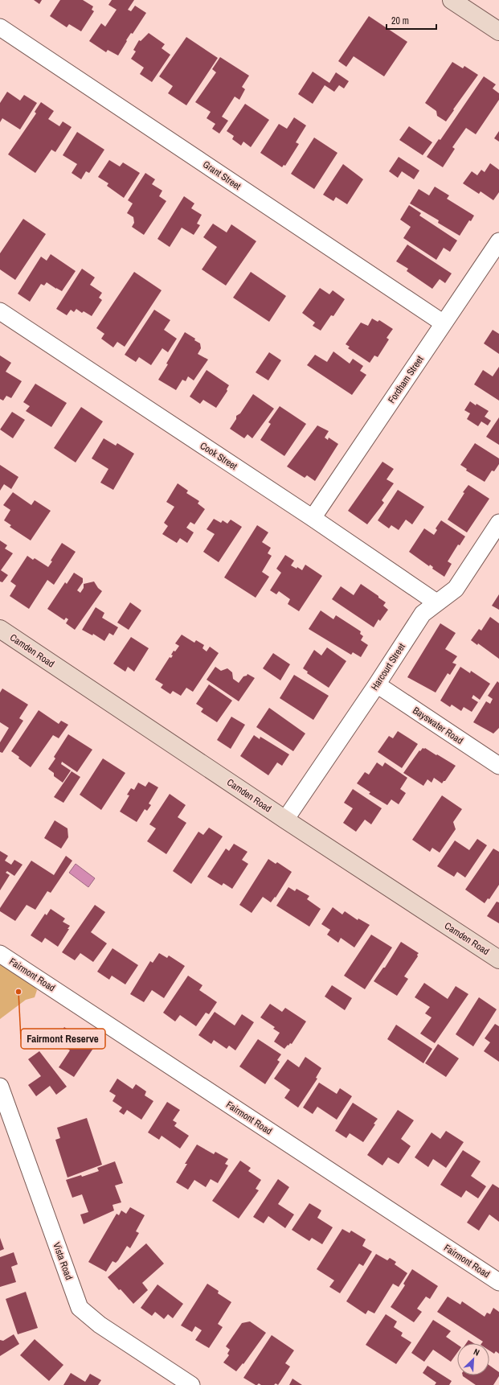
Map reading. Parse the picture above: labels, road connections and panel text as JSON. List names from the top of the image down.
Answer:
{
  "streets": {
    "street": [
      "Grant Street",
      "Fordham Street",
      "Cook Street",
      "Camden Road",
      "Harcourt Street",
      "Bayswater Road",
      "Fairmont Road",
      "Vista Road"
    ]
  },
  "crossings": [
    ["Grant Street", "Fordham Street"],
    ["Fordham Street", "Cook Street"],
    ["Cook Street", "Harcourt Street"],
    ["Camden Road", "Harcourt Street"],
    ["Harcourt Street", "Bayswater Road"]
  ],
  "places": ["Fairmont Reserve"],
  "scale_bar": "20 m",
  "north": "top right"
}
